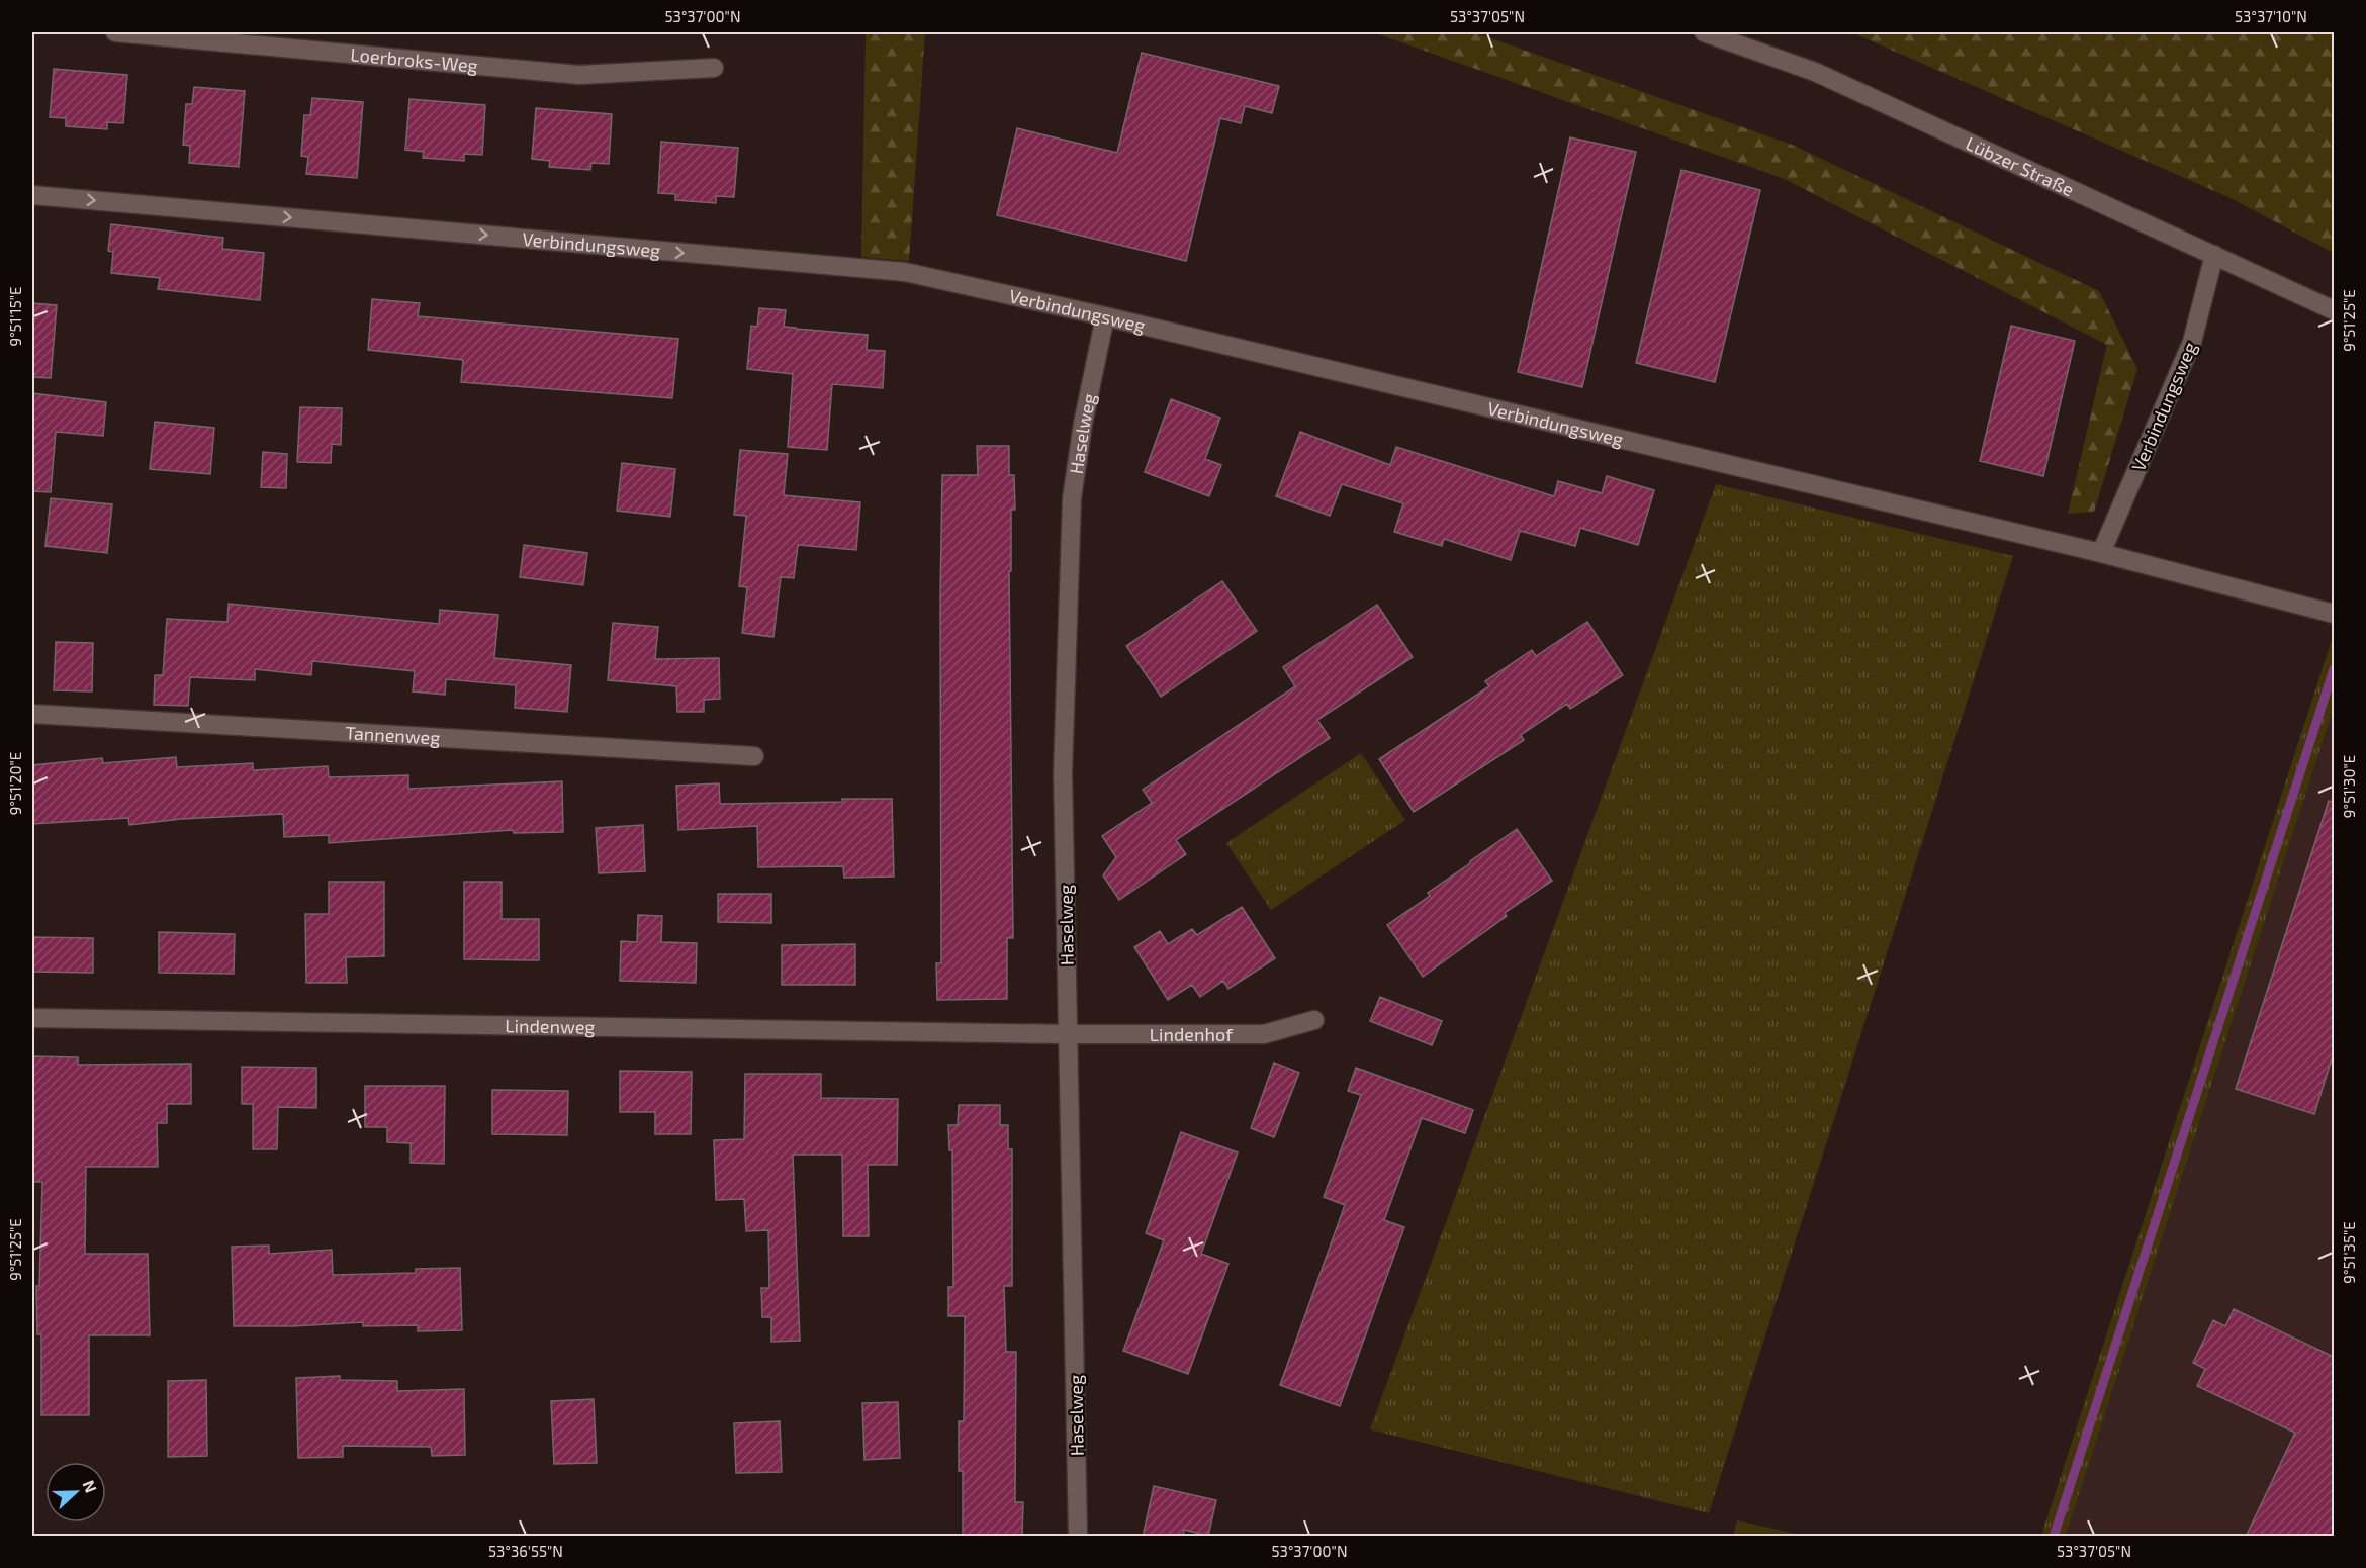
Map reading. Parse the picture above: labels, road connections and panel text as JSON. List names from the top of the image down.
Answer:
{
  "streets": {
    "street": [
      "Loerbroks-Weg",
      "Lübzer Straße",
      "Verbindungsweg",
      "Haselweg",
      "Tannenweg",
      "Lindenweg",
      "Lindenhof"
    ]
  },
  "crossings": [
    ["Lübzer Straße", "Verbindungsweg"],
    ["Verbindungsweg", "Haselweg"],
    ["Haselweg", "Lindenweg"],
    ["Haselweg", "Lindenhof"],
    ["Lindenweg", "Lindenhof"]
  ],
  "one_way": ["Verbindungsweg"],
  "north": "right",
  "coordinates": [
    "53°37'00\"N",
    "53°37'05\"N",
    "53°37'10\"N",
    "9°51'15\"E",
    "9°51'25\"E",
    "9°51'20\"E",
    "9°51'30\"E",
    "9°51'35\"E",
    "53°36'55\"N"
  ]
}
